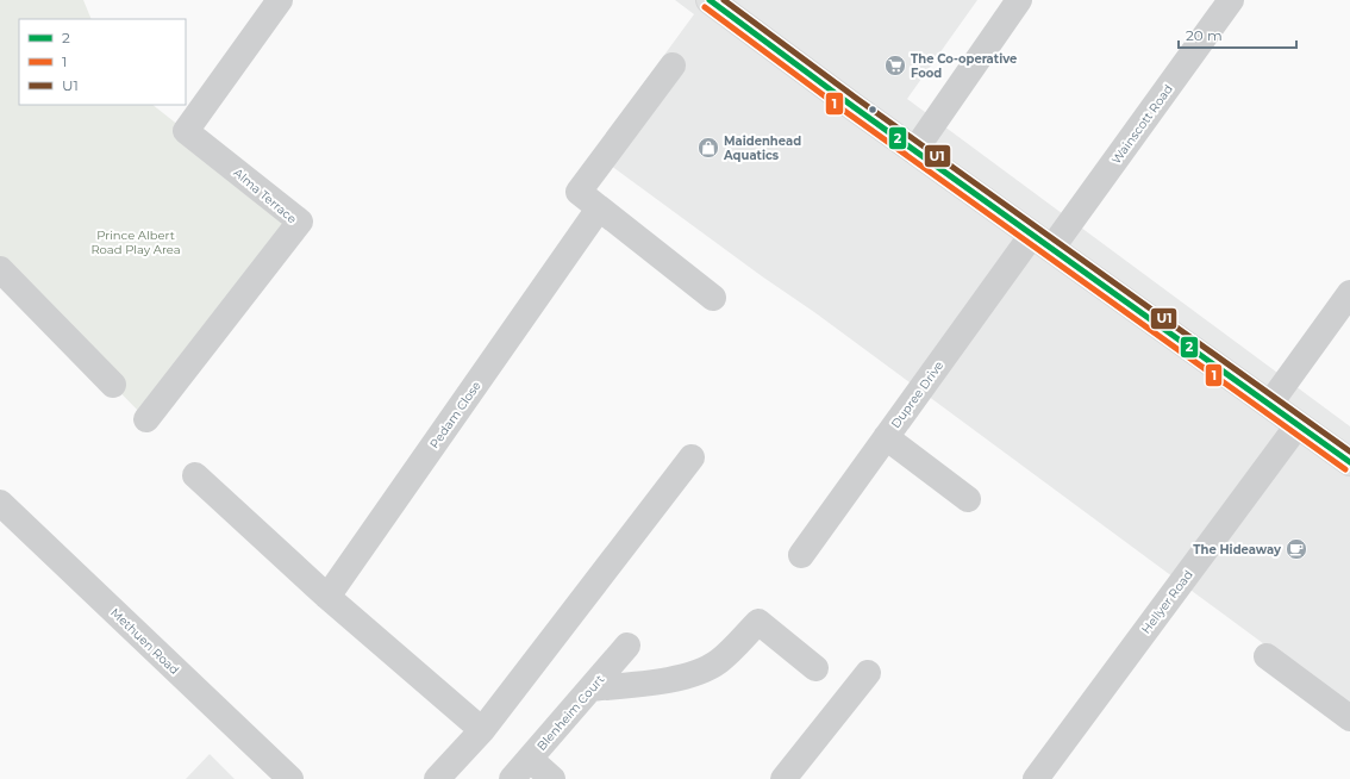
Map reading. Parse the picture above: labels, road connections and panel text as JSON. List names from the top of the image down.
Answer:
{
  "streets": {
    "street": [
      "Wainscott Road",
      "Alma Terrace",
      "Dupree Drive",
      "Pedam Close",
      "Hellyer Road",
      "Methuen Road",
      "Blenheim Court"
    ]
  },
  "crossings": [
    ["Wainscott Road", "Dupree Drive"]
  ],
  "parks": ["Prince Albert Road Play Area"],
  "places": {
    "supermarket": ["The Co-operative Food"],
    "shop": ["Maidenhead Aquatics"],
    "cafe": ["The Hideaway"]
  },
  "lines": ["transit line 2", "transit line U1", "transit line 1"],
  "legend": ["2", "1", "U1"],
  "scale_bar": "20 m"
}
